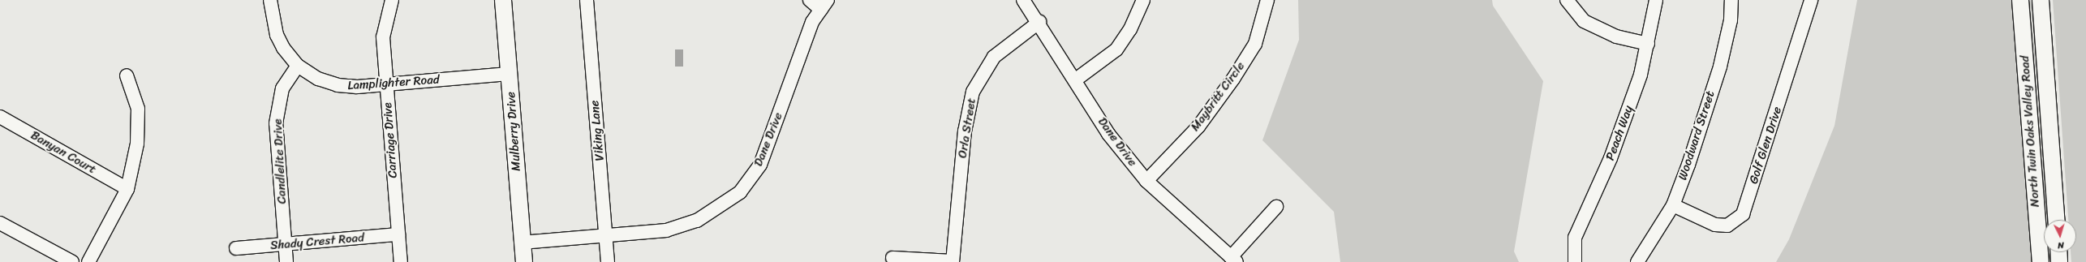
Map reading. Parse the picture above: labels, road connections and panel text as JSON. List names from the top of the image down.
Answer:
{
  "streets": {
    "main road": ["Mulberry Drive", "North Twin Oaks Valley Road"],
    "street": [
      "Lamplighter Road",
      "Maybritt Circle",
      "Orla Street",
      "Viking Lane",
      "Peach Way",
      "Woodward Street",
      "Dane Drive",
      "Carriage Drive",
      "Golf Glen Drive",
      "Banyan Court",
      "Candlelite Drive",
      "Shady Crest Road"
    ]
  },
  "crossings": [
    ["Lamplighter Road", "Mulberry Drive"],
    ["Lamplighter Road", "Carriage Drive"],
    ["Lamplighter Road", "Candlelite Drive"],
    ["Maybritt Circle", "Dane Drive"],
    ["Orla Street", "Dane Drive"],
    ["Viking Lane", "Dane Drive"],
    ["Mulberry Drive", "Dane Drive"],
    ["Woodward Street", "Golf Glen Drive"],
    ["Carriage Drive", "Shady Crest Road"],
    ["Candlelite Drive", "Shady Crest Road"]
  ],
  "north": "bottom"
}
